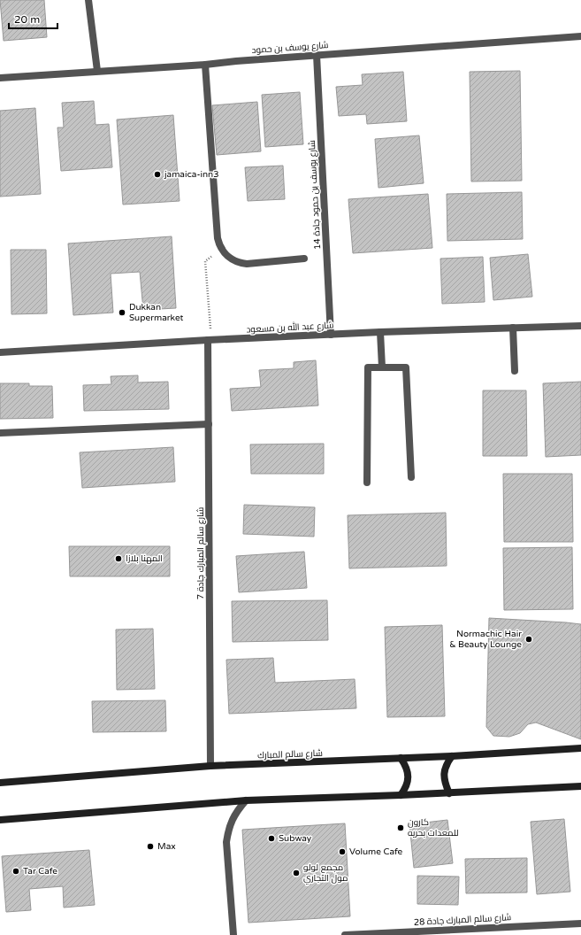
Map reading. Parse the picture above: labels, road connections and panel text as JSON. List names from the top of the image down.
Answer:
{
  "streets": {
    "main road": ["شارع سالم المبارك"],
    "street": [
      "شارع يوسف بن حمود",
      "شارع يوسف بن حمود جادة 14",
      "شارع عبد الله بن مسعود",
      "شارع سالم المبارك جادة 7",
      "شارع سالم المبارك جادة 28"
    ]
  },
  "crossings": [
    ["شارع يوسف بن حمود", "شارع يوسف بن حمود جادة 14"],
    ["شارع يوسف بن حمود جادة 14", "شارع عبد الله بن مسعود"],
    ["شارع عبد الله بن مسعود", "شارع سالم المبارك جادة 7"],
    ["شارع سالم المبارك جادة 7", "شارع سالم المبارك"]
  ],
  "places": [
    "jamaica-inn3",
    "Dukkan Supermarket",
    "المهنا بلازا",
    "Normachic Hair & Beauty Lounge",
    "کارون للمعدات بحریه",
    "Subway",
    "Max",
    "Volume Cafe",
    "Tar Cafe",
    "مجمع لولو مول التجاري"
  ],
  "scale_bar": "20 m"
}
